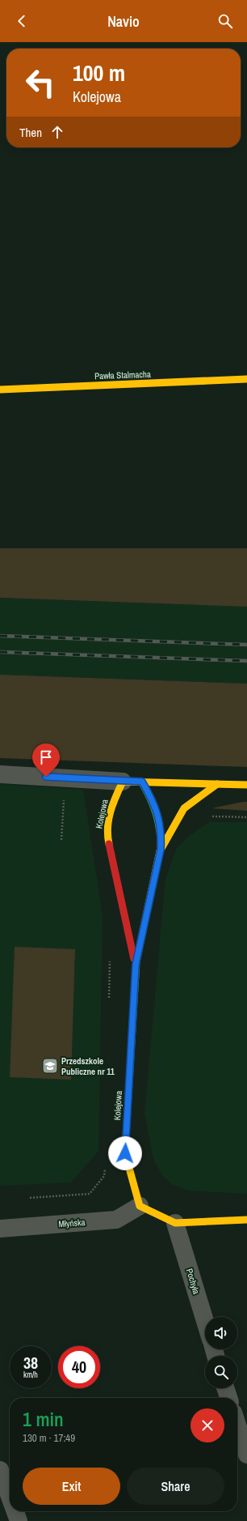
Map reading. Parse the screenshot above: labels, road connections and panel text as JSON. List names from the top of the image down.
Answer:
{
  "streets": {
    "street": [
      "Pawła Stalmacha",
      "Kolejowa",
      "Młyńska",
      "Pochyła"
    ]
  },
  "crossings": [
    ["Kolejowa", "Młyńska"]
  ],
  "places": {
    "school or university": ["Przedszkole Publiczne nr 11"]
  },
  "page": {
    "header": "Navio",
    "turn": ["100 m", "Kolejowa"],
    "then": "Then",
    "speed": "38 km/h",
    "limit": "40",
    "heading": ["1 min", "130 m · 17:49"],
    "buttons": ["Exit", "Share"]
  }
}
